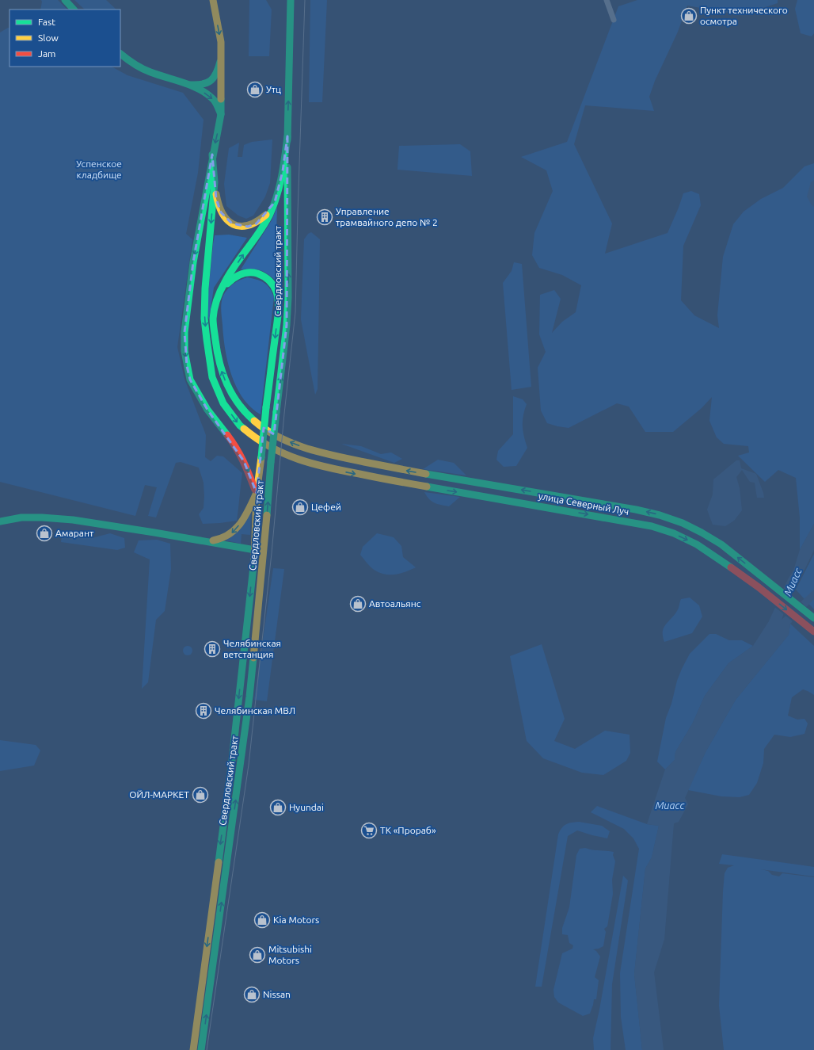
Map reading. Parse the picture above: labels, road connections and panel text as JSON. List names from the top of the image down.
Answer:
{
  "streets": {
    "main road": ["Свердловский тракт", "улица Северный Луч"]
  },
  "crossings": [
    ["Свердловский тракт", "улица Северный Луч"]
  ],
  "water": ["Миасс"],
  "parks": ["Успенское кладбище"],
  "places": {
    "shop": [
      "Пункт технического осмотра",
      "Утц",
      "Цефей",
      "Амарант",
      "Автоальянс",
      "ОЙЛ-МАРКЕТ",
      "Hyundai",
      "Kia Motors",
      "Mitsubishi Motors",
      "Nissan"
    ],
    "building": ["Управление трамвайного депо № 2", "Челябинская ветстанция", "Челябинская МВЛ"],
    "supermarket": ["ТК «Прораб»"]
  },
  "legend": ["Fast", "Slow", "Jam"]
}
